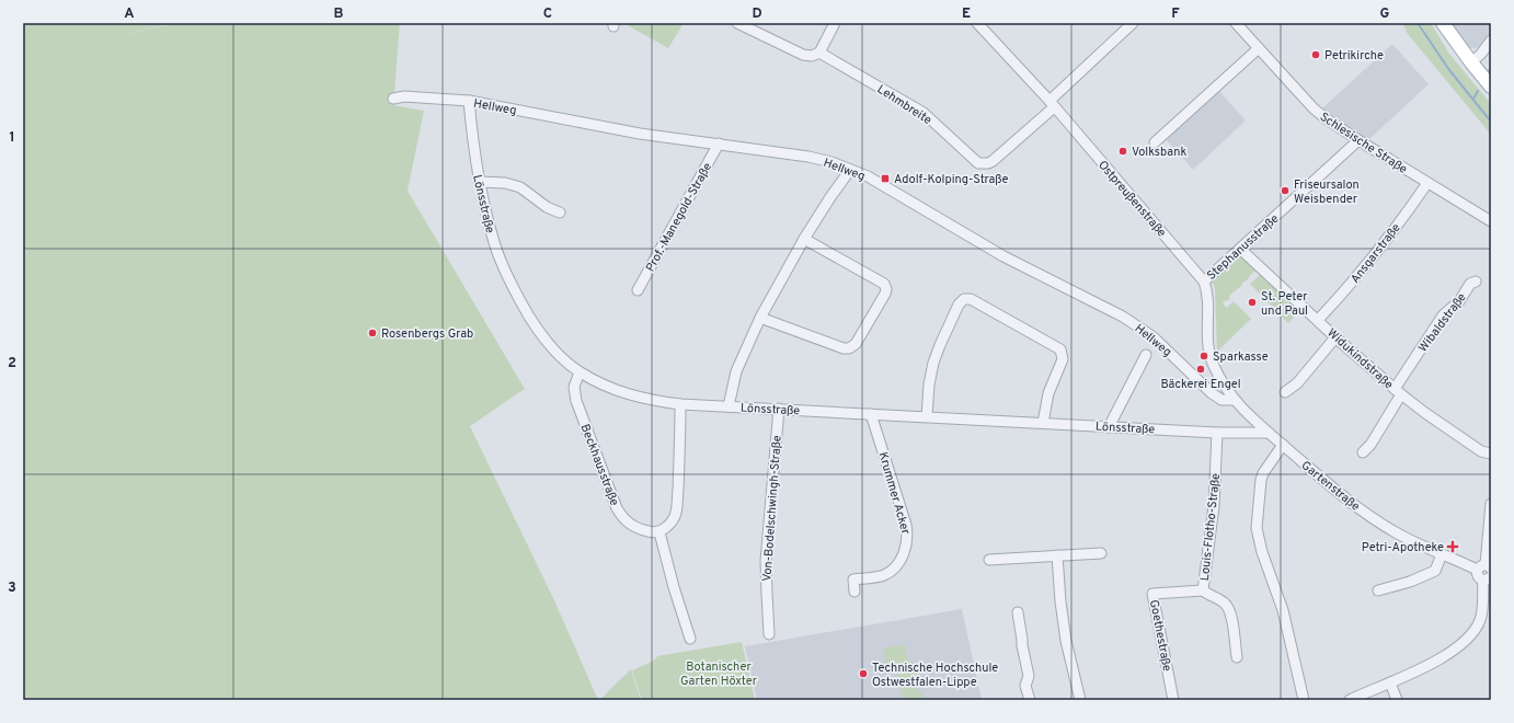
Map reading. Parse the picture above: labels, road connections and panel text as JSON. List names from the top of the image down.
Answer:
{
  "streets": {
    "street": [
      "Lehmbreite",
      "Hellweg",
      "Schlesische Straße",
      "Ostpreußenstraße",
      "Lönsstraße",
      "Prof.-Manegold-Straße",
      "Stephanusstraße",
      "Ansgarstraße",
      "Wibaldstraße",
      "Widukindstraße",
      "Beckhausstraße",
      "Gartenstraße",
      "Krummer Acker",
      "Von-Bodelschwingh-Straße",
      "Louis-Flotho-Straße",
      "Goethestraße"
    ]
  },
  "crossings": [
    ["Lehmbreite", "Ostpreußenstraße"],
    ["Hellweg", "Ostpreußenstraße"],
    ["Hellweg", "Lönsstraße"],
    ["Hellweg", "Prof.-Manegold-Straße"],
    ["Hellweg", "Gartenstraße"],
    ["Schlesische Straße", "Stephanusstraße"],
    ["Schlesische Straße", "Ansgarstraße"],
    ["Ostpreußenstraße", "Stephanusstraße"],
    ["Ostpreußenstraße", "Gartenstraße"],
    ["Lönsstraße", "Beckhausstraße"],
    ["Lönsstraße", "Gartenstraße"],
    ["Lönsstraße", "Krummer Acker"],
    ["Lönsstraße", "Von-Bodelschwingh-Straße"],
    ["Lönsstraße", "Louis-Flotho-Straße"],
    ["Stephanusstraße", "Widukindstraße"],
    ["Ansgarstraße", "Widukindstraße"],
    ["Wibaldstraße", "Widukindstraße"],
    ["Louis-Flotho-Straße", "Goethestraße"]
  ],
  "parks": ["Botanischer Garten Höxter"],
  "places": {
    "other": [
      "Petrikirche",
      "Volksbank",
      "Friseursalon Weisbender",
      "St. Peter und Paul",
      "Rosenbergs Grab",
      "Sparkasse",
      "Bäckerei Engel",
      "Technische Hochschule Ostwestfalen-Lippe"
    ],
    "transit": ["Adolf-Kolping-Straße"],
    "health": ["Petri-Apotheke"]
  },
  "grid": {
    "columns": [
      "A",
      "B",
      "C",
      "D",
      "E",
      "F",
      "G"
    ],
    "rows": ["1", "2", "3"]
  }
}
